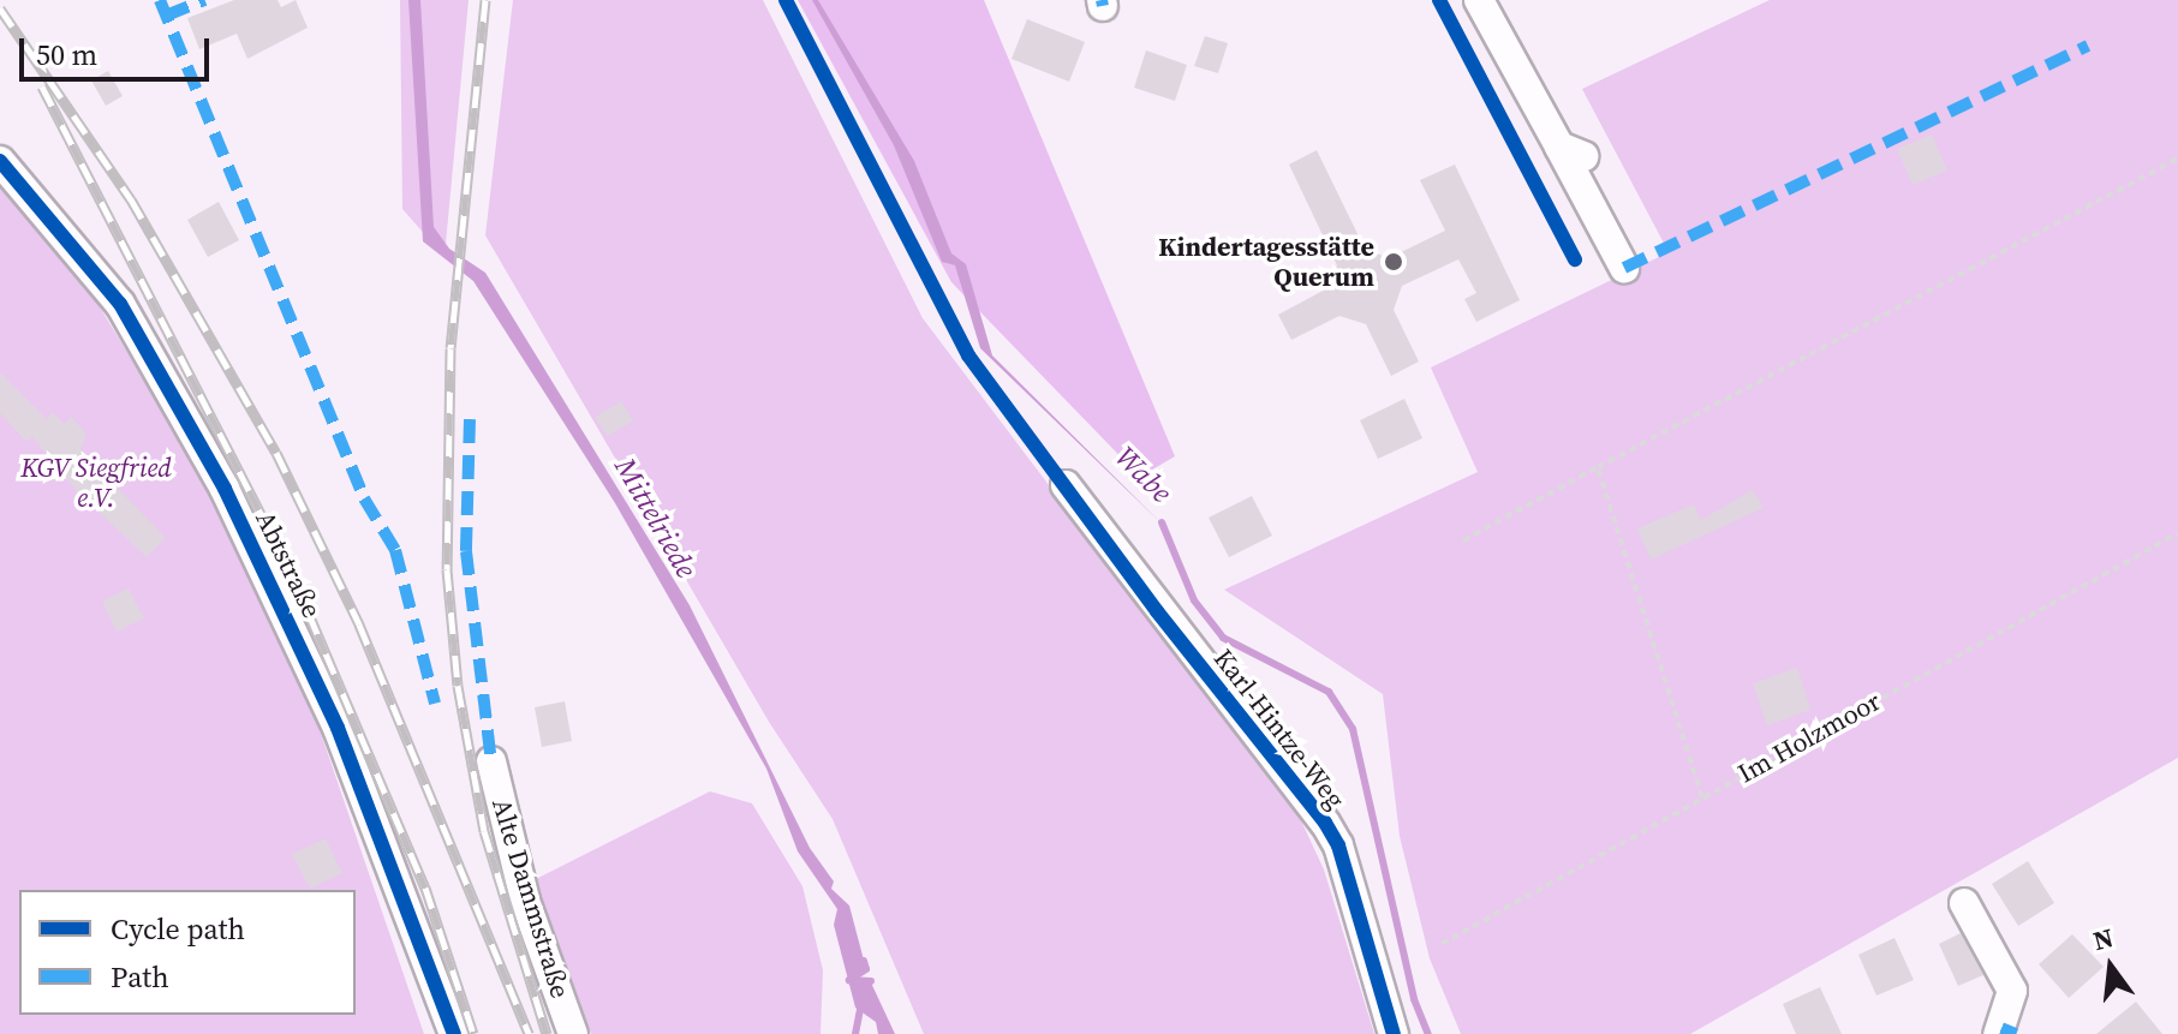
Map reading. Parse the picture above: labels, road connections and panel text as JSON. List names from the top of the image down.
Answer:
{
  "streets": {
    "street": ["Abtstraße", "Karl-Hintze-Weg", "Alte Dammstraße"],
    "path": ["Im Holzmoor"]
  },
  "water": ["Wabe", "Mittelriede"],
  "parks": ["KGV Siegfried e.V."],
  "places": ["Kindertagesstätte Querum"],
  "legend": ["Cycle path", "Path"],
  "scale_bar": "50 m",
  "north": "top"
}
